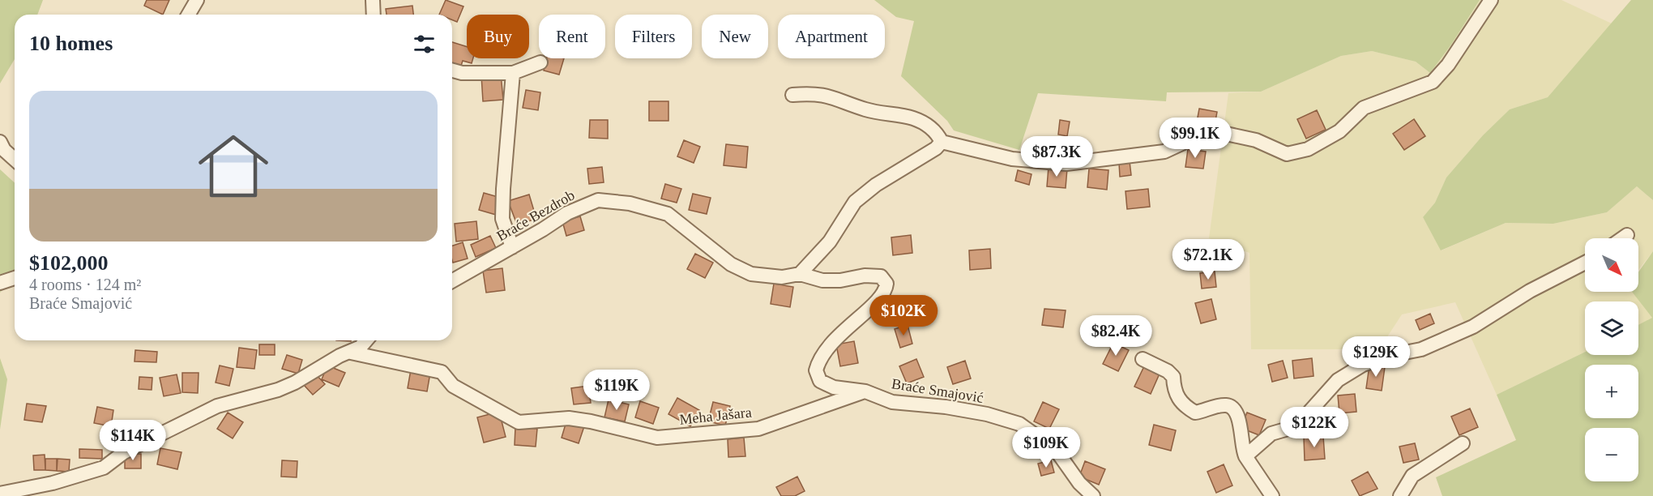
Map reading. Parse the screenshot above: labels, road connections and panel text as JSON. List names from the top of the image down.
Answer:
{
  "streets": {
    "street": ["Braće Bezdrob", "Braće Smajović", "Meha Jašara"]
  },
  "crossings": [
    ["Braće Bezdrob", "Braće Smajović"],
    ["Braće Smajović", "Meha Jašara"]
  ],
  "north": "bottom right",
  "page": {
    "chip": [
      "Buy",
      "Rent",
      "Filters",
      "New",
      "Apartment"
    ],
    "heading": "10 homes",
    "list": [
      {
        "name": "$102,000",
        "note": "4 rooms · 124 m² · Braće Smajović"
      }
    ],
    "price": [
      "$99.1K",
      "$87.3K",
      "$72.1K",
      "$102K",
      "$82.4K",
      "$129K",
      "$119K",
      "$122K",
      "$114K",
      "$109K"
    ],
    "map_buttons": ["+", "−"]
  }
}
